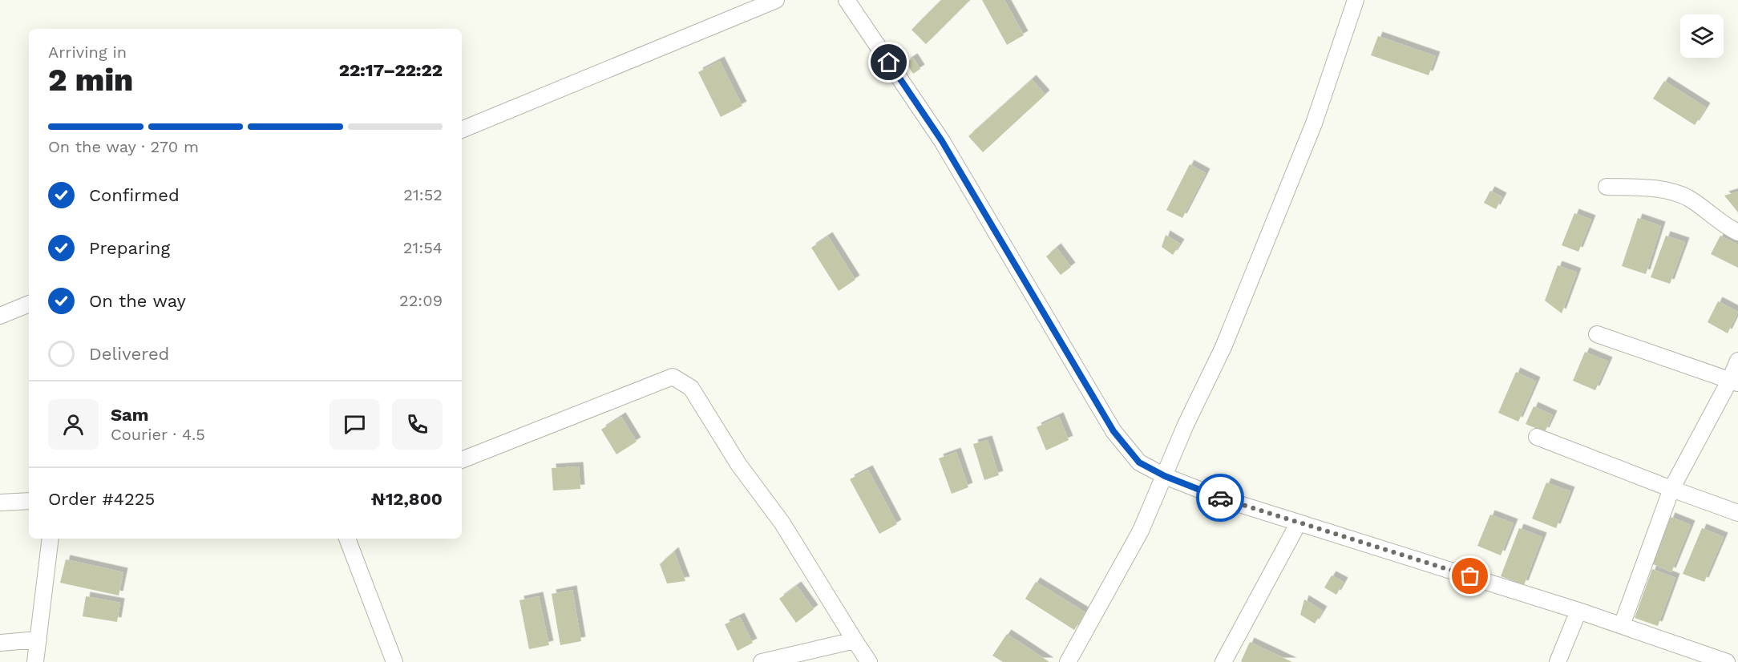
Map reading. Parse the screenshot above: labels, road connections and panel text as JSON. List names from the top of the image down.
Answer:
{
  "page": {
    "heading": ["2 min", "Arriving in", "22:17–22:22"],
    "panel": [
      "Sam",
      "Courier · 4.5",
      "Order #4225",
      "₦12,800"
    ],
    "bar": "On the way · 270 m",
    "list": [
      ["Confirmed", "21:52"],
      ["Preparing", "21:54"],
      ["On the way", "22:09"],
      "Delivered"
    ]
  }
}
